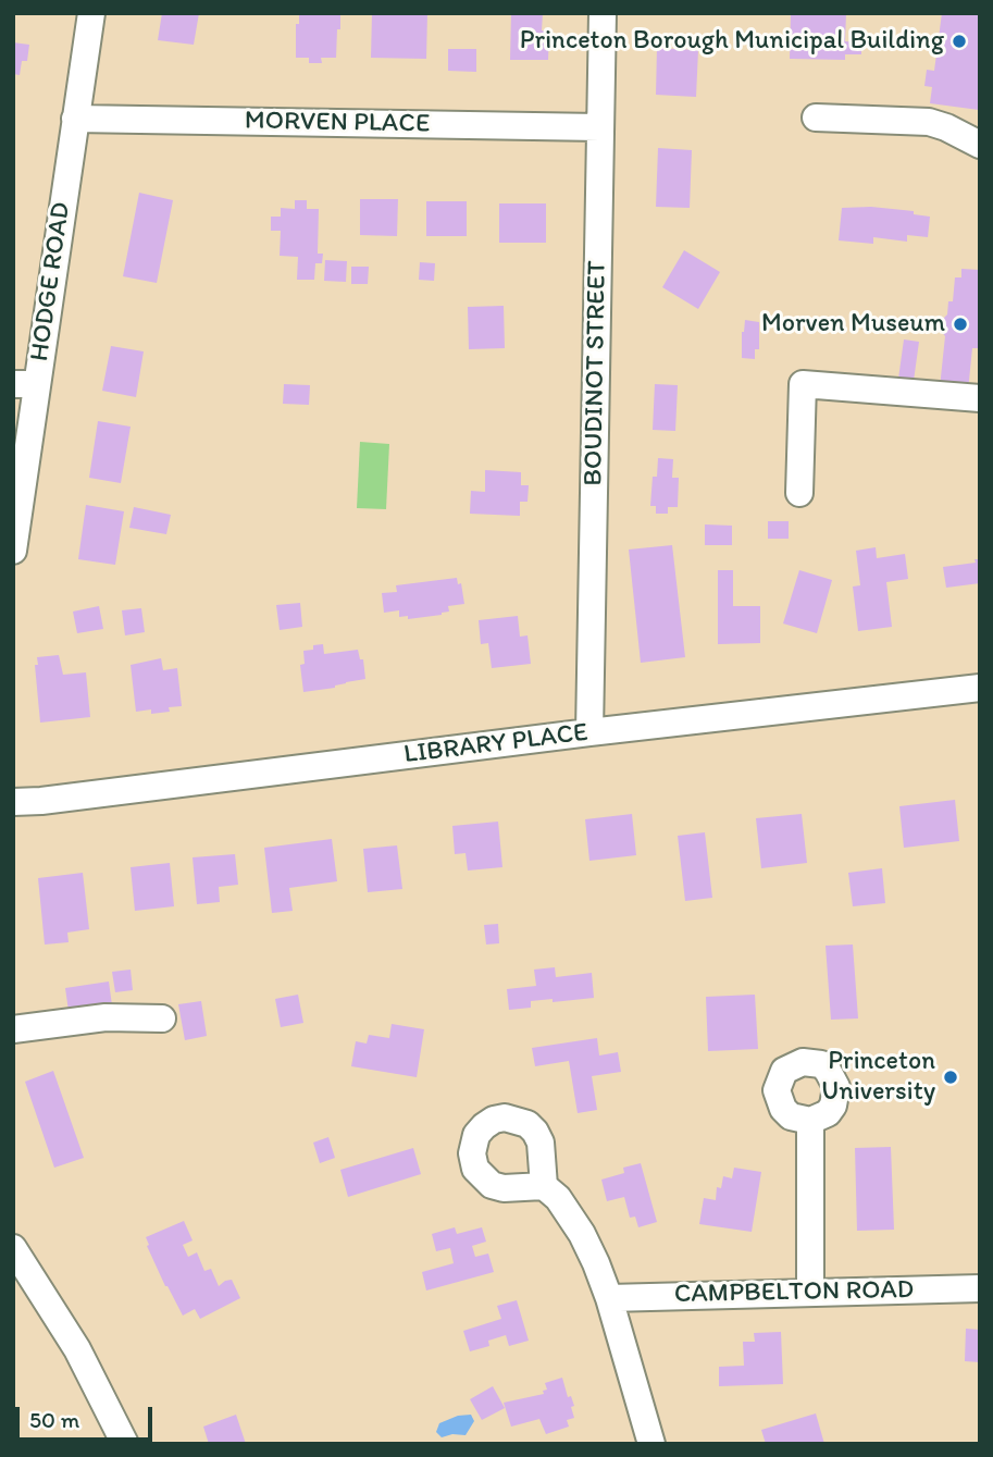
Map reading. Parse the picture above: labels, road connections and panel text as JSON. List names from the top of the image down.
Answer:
{
  "streets": {
    "street": [
      "MORVEN PLACE",
      "HODGE ROAD",
      "BOUDINOT STREET",
      "LIBRARY PLACE",
      "CAMPBELTON ROAD"
    ]
  },
  "crossings": [
    ["MORVEN PLACE", "HODGE ROAD"],
    ["MORVEN PLACE", "BOUDINOT STREET"],
    ["BOUDINOT STREET", "LIBRARY PLACE"]
  ],
  "places": ["Princeton Borough Municipal Building", "Morven Museum", "Princeton University"],
  "scale_bar": "50 m"
}
